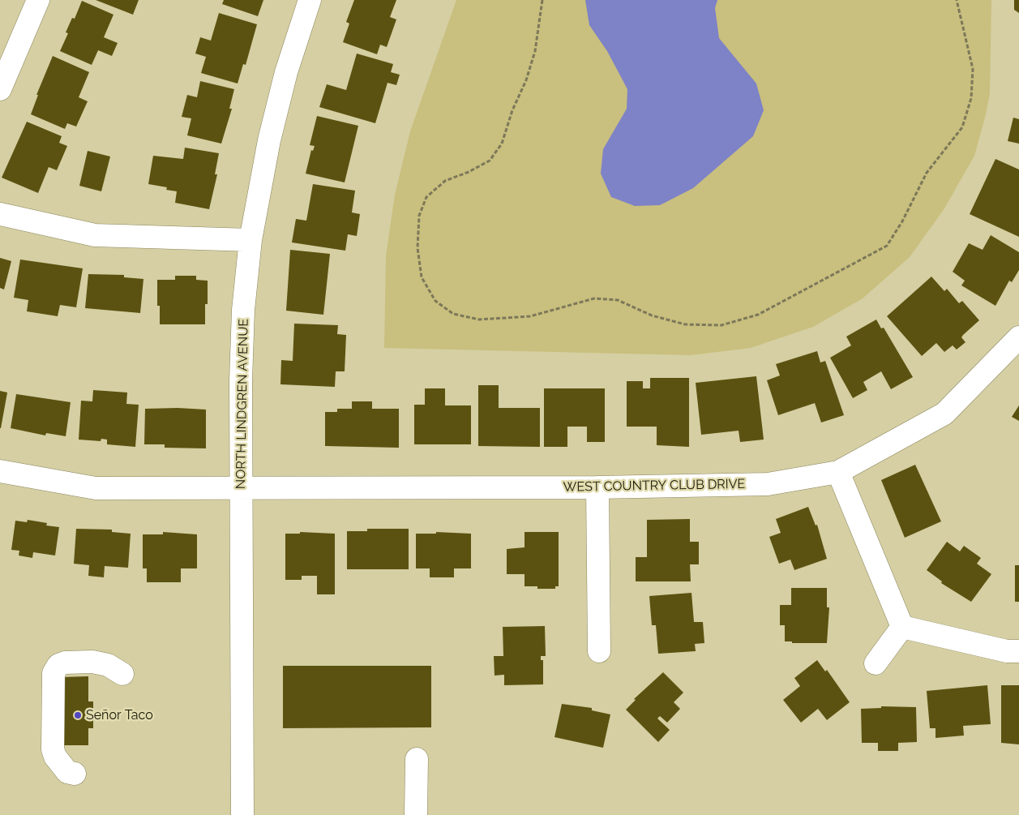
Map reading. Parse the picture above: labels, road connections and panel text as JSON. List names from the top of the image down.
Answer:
{
  "streets": {
    "street": ["NORTH LINDGREN AVENUE", "WEST COUNTRY CLUB DRIVE"]
  },
  "crossings": [
    ["NORTH LINDGREN AVENUE", "WEST COUNTRY CLUB DRIVE"]
  ],
  "places": ["Señor Taco"]
}
